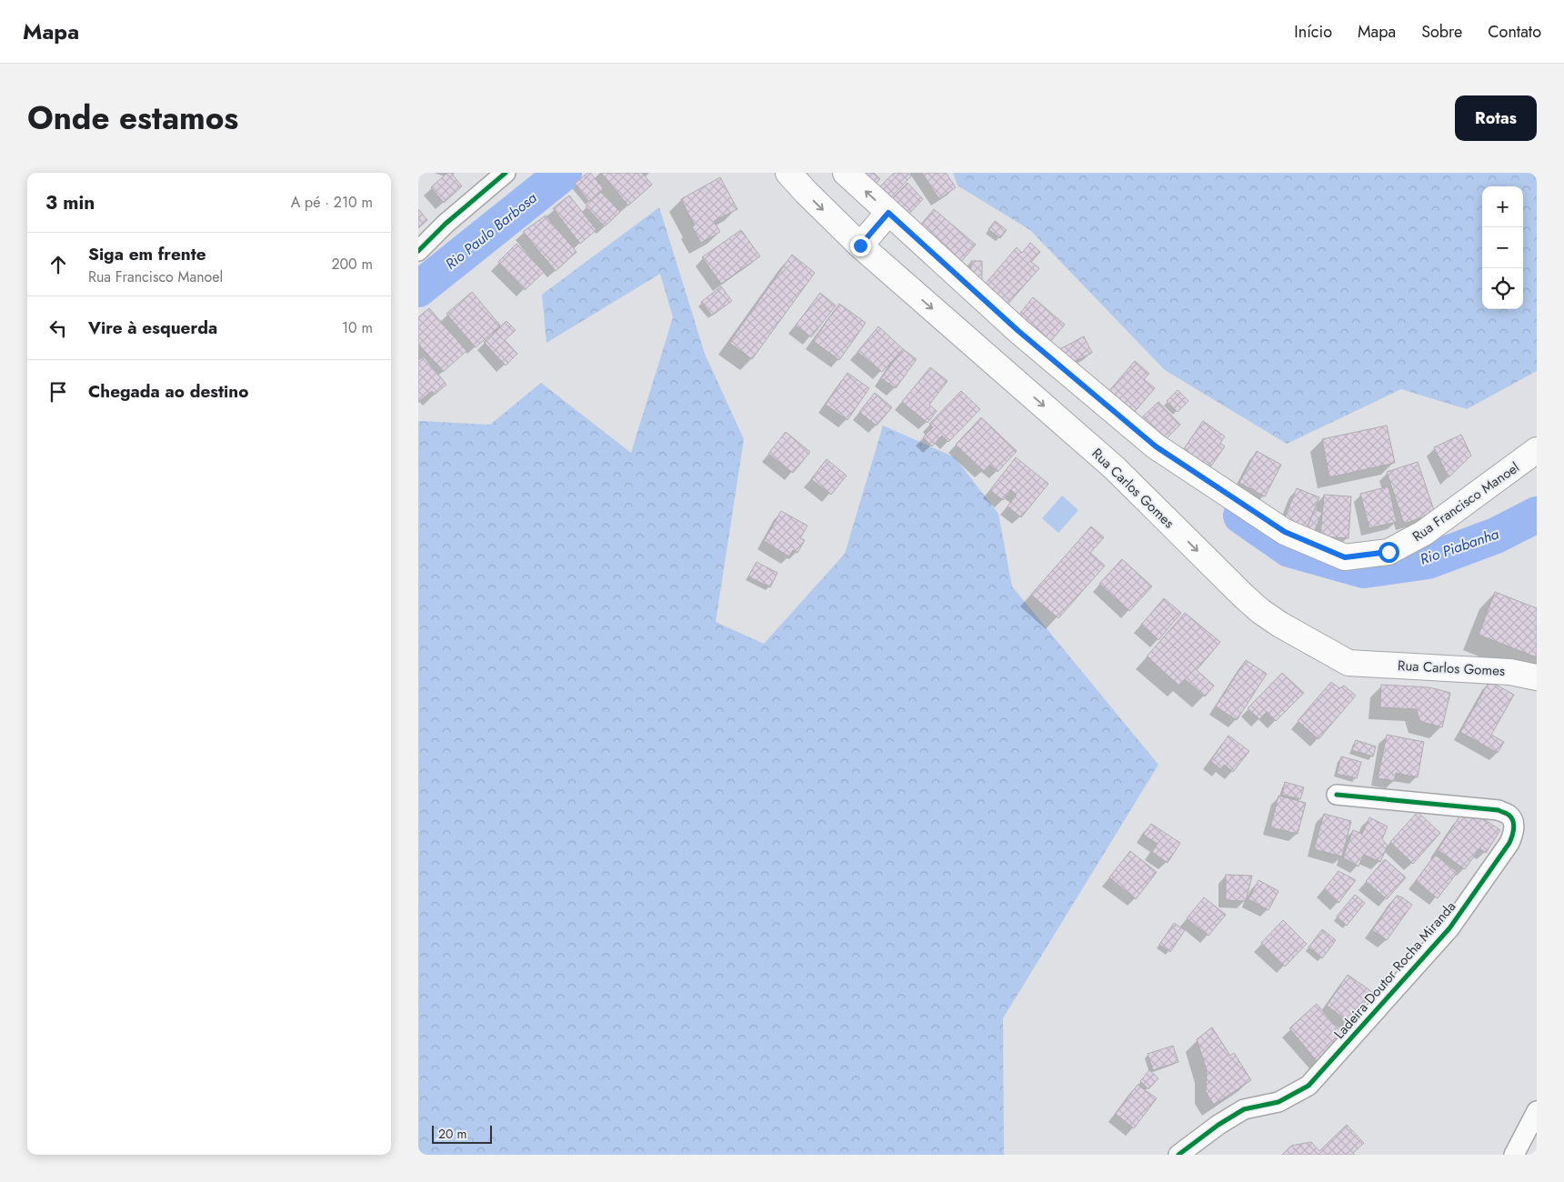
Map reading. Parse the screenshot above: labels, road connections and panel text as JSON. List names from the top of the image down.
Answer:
{
  "streets": {
    "main road": ["Rua Carlos Gomes", "Rua Francisco Manoel"],
    "street": ["Ladeira Doutor Rocha Miranda"]
  },
  "one_way": ["Rua Carlos Gomes"],
  "water": ["Rio Paulo Barbosa", "Rio Piabanha"],
  "scale_bar": "20 m",
  "page": {
    "header": "Mapa",
    "nav": [
      "Início",
      "Mapa",
      "Sobre",
      "Contato"
    ],
    "title": "Onde estamos",
    "buttons": "Rotas",
    "heading": ["3 min", "A pé · 210 m"],
    "map_buttons": ["+", "−"],
    "list": [
      ["Siga em frente", "Rua Francisco Manoel", "200 m"],
      ["Vire à esquerda", "10 m"],
      "Chegada ao destino"
    ],
    "scale": "20 m"
  }
}
